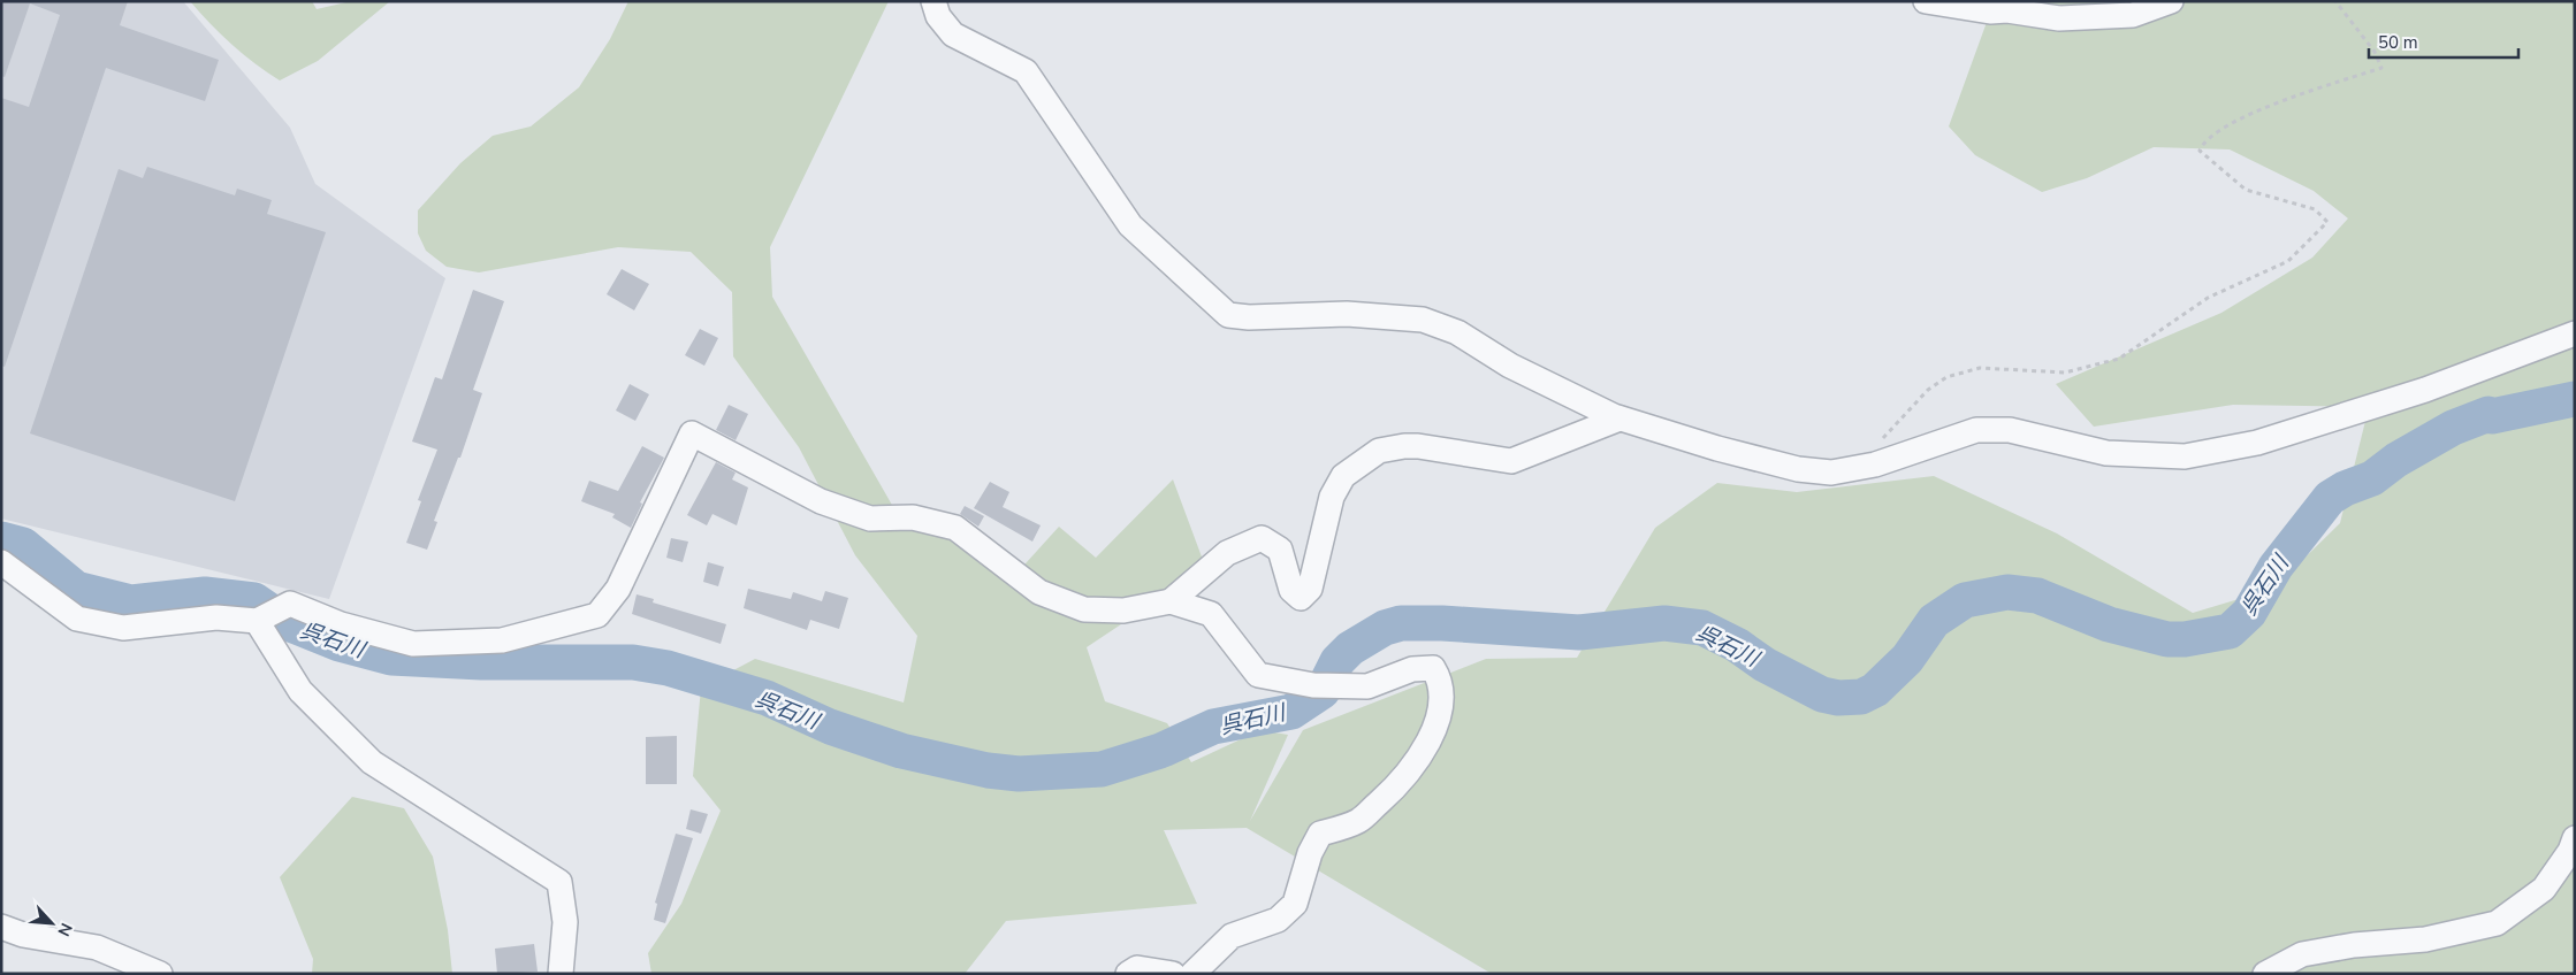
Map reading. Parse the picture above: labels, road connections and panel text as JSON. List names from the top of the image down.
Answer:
{
  "water": ["呉石川"],
  "scale_bar": "50 m",
  "north": "bottom right"
}
